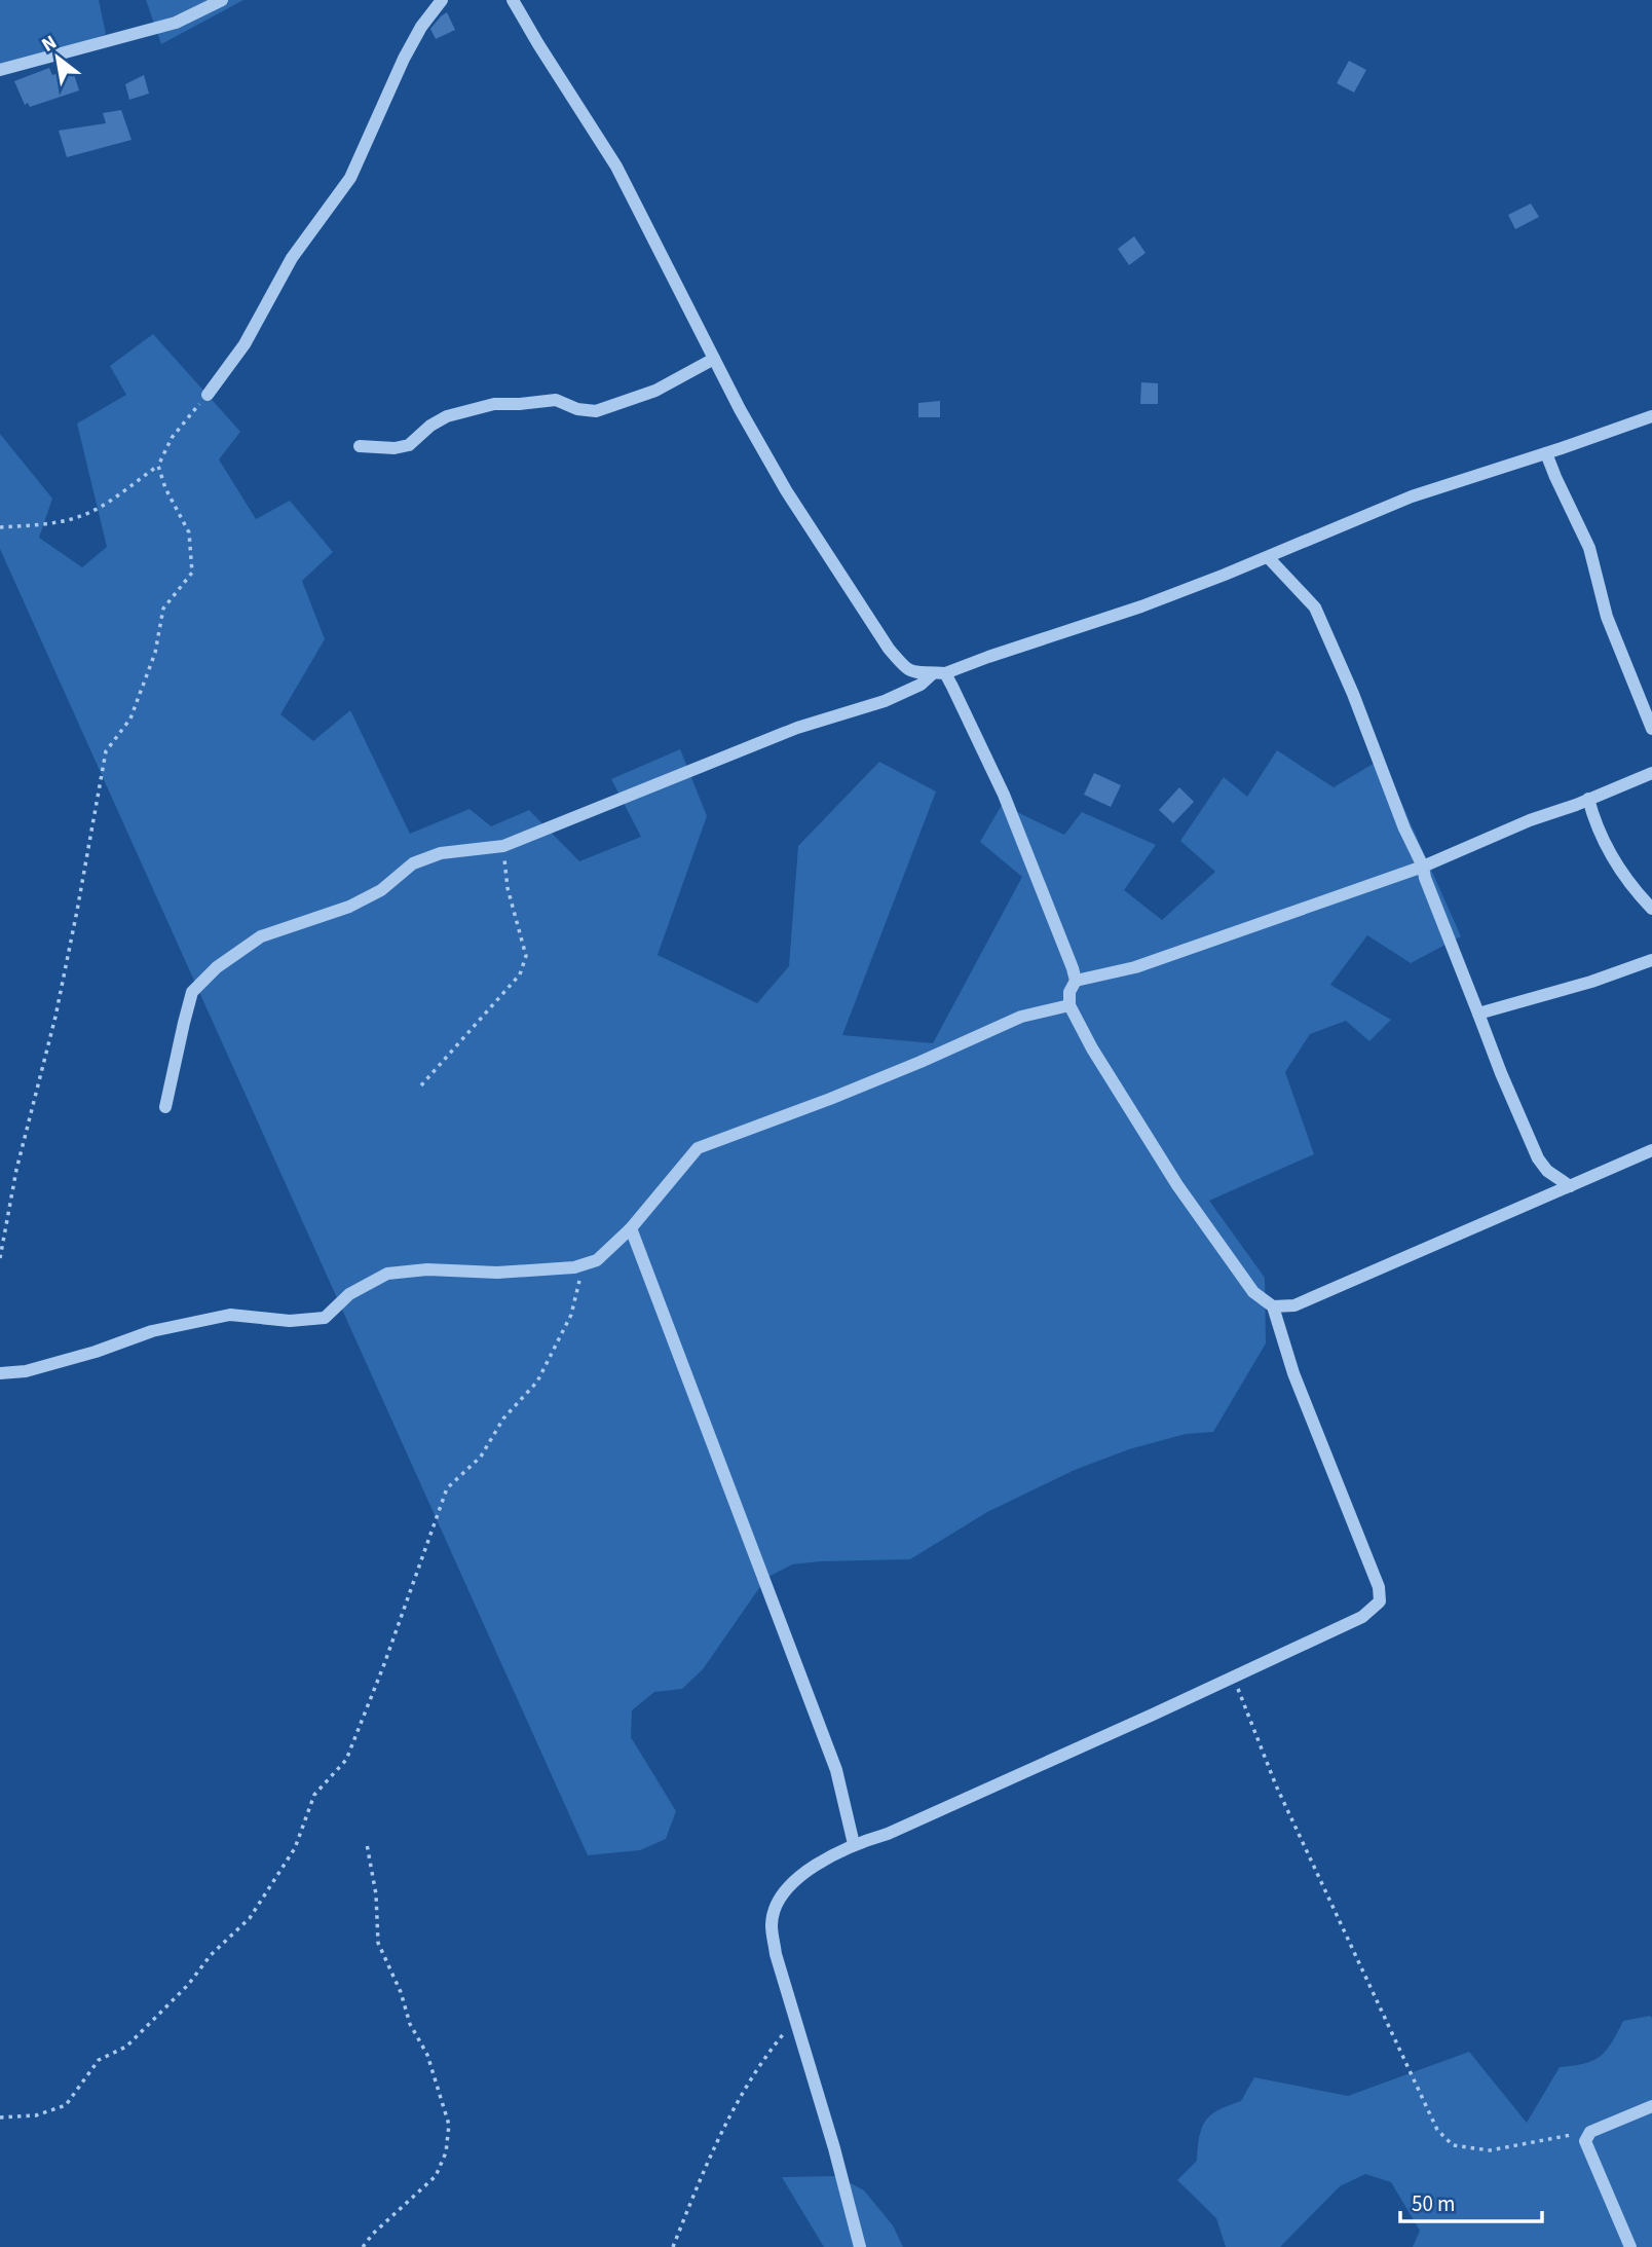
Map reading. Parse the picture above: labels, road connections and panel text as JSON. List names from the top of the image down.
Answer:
{
  "scale_bar": "50 m",
  "north": "top left"
}
